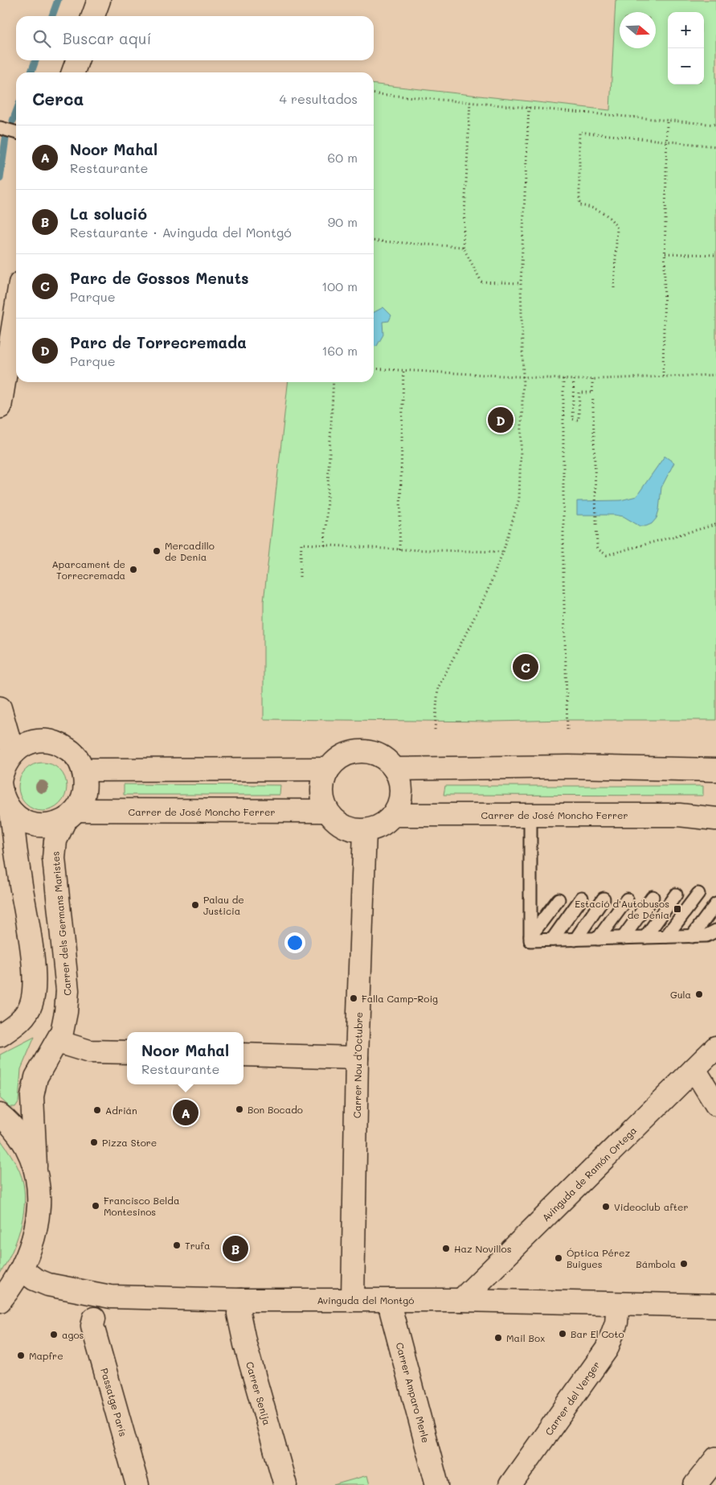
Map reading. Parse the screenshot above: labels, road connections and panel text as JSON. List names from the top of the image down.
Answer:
{
  "streets": {
    "street": [
      "Carrer de José Moncho Ferrer",
      "Carrer dels Germans Maristes",
      "Carrer Nou d’Octubre",
      "Avinguda de Ramón Ortega",
      "Avinguda del Montgó",
      "Carrer Amparo Merle",
      "Carrer Senija",
      "Carrer del Verger",
      "Passatge París"
    ]
  },
  "crossings": [
    ["Carrer de José Moncho Ferrer", "Carrer dels Germans Maristes"],
    ["Carrer de José Moncho Ferrer", "Carrer Nou d’Octubre"],
    ["Carrer Nou d’Octubre", "Avinguda del Montgó"],
    ["Avinguda de Ramón Ortega", "Avinguda del Montgó"],
    ["Avinguda del Montgó", "Carrer Amparo Merle"],
    ["Avinguda del Montgó", "Carrer Senija"],
    ["Avinguda del Montgó", "Carrer del Verger"]
  ],
  "places": {
    "other": [
      "Mercadillo de Denia",
      "Aparcament de Torrecremada",
      "Palau de Justicia",
      "Gula",
      "Falla Camp-Roig",
      "Bon Bocado",
      "Adrián",
      "Pizza Store",
      "Francisco Belda Montesinos",
      "Videoclub after",
      "Trufa",
      "Haz Novillos",
      "Óptica Pérez Buigues",
      "Bámbola",
      "Bar El Coto",
      "agos",
      "Mail Box",
      "Mapfre"
    ],
    "transit": ["Estació d'Autobusos de Dénia"]
  },
  "north": "right",
  "page": {
    "map_buttons": ["+", "−"],
    "search": "Buscar aquí",
    "heading": ["Cerca", "4 resultados"],
    "list": [
      {
        "mark": "A",
        "name": "Noor Mahal",
        "note": "Restaurante",
        "value": "60 m"
      },
      {
        "mark": "B",
        "name": "La solució",
        "note": "Restaurante · Avinguda del Montgó",
        "value": "90 m"
      },
      {
        "mark": "C",
        "name": "Parc de Gossos Menuts",
        "note": "Parque",
        "value": "100 m"
      },
      {
        "mark": "D",
        "name": "Parc de Torrecremada",
        "note": "Parque",
        "value": "160 m"
      }
    ],
    "pins": [
      "D",
      "C",
      "A",
      "B"
    ],
    "popup": ["Noor Mahal", "Restaurante"]
  }
}
